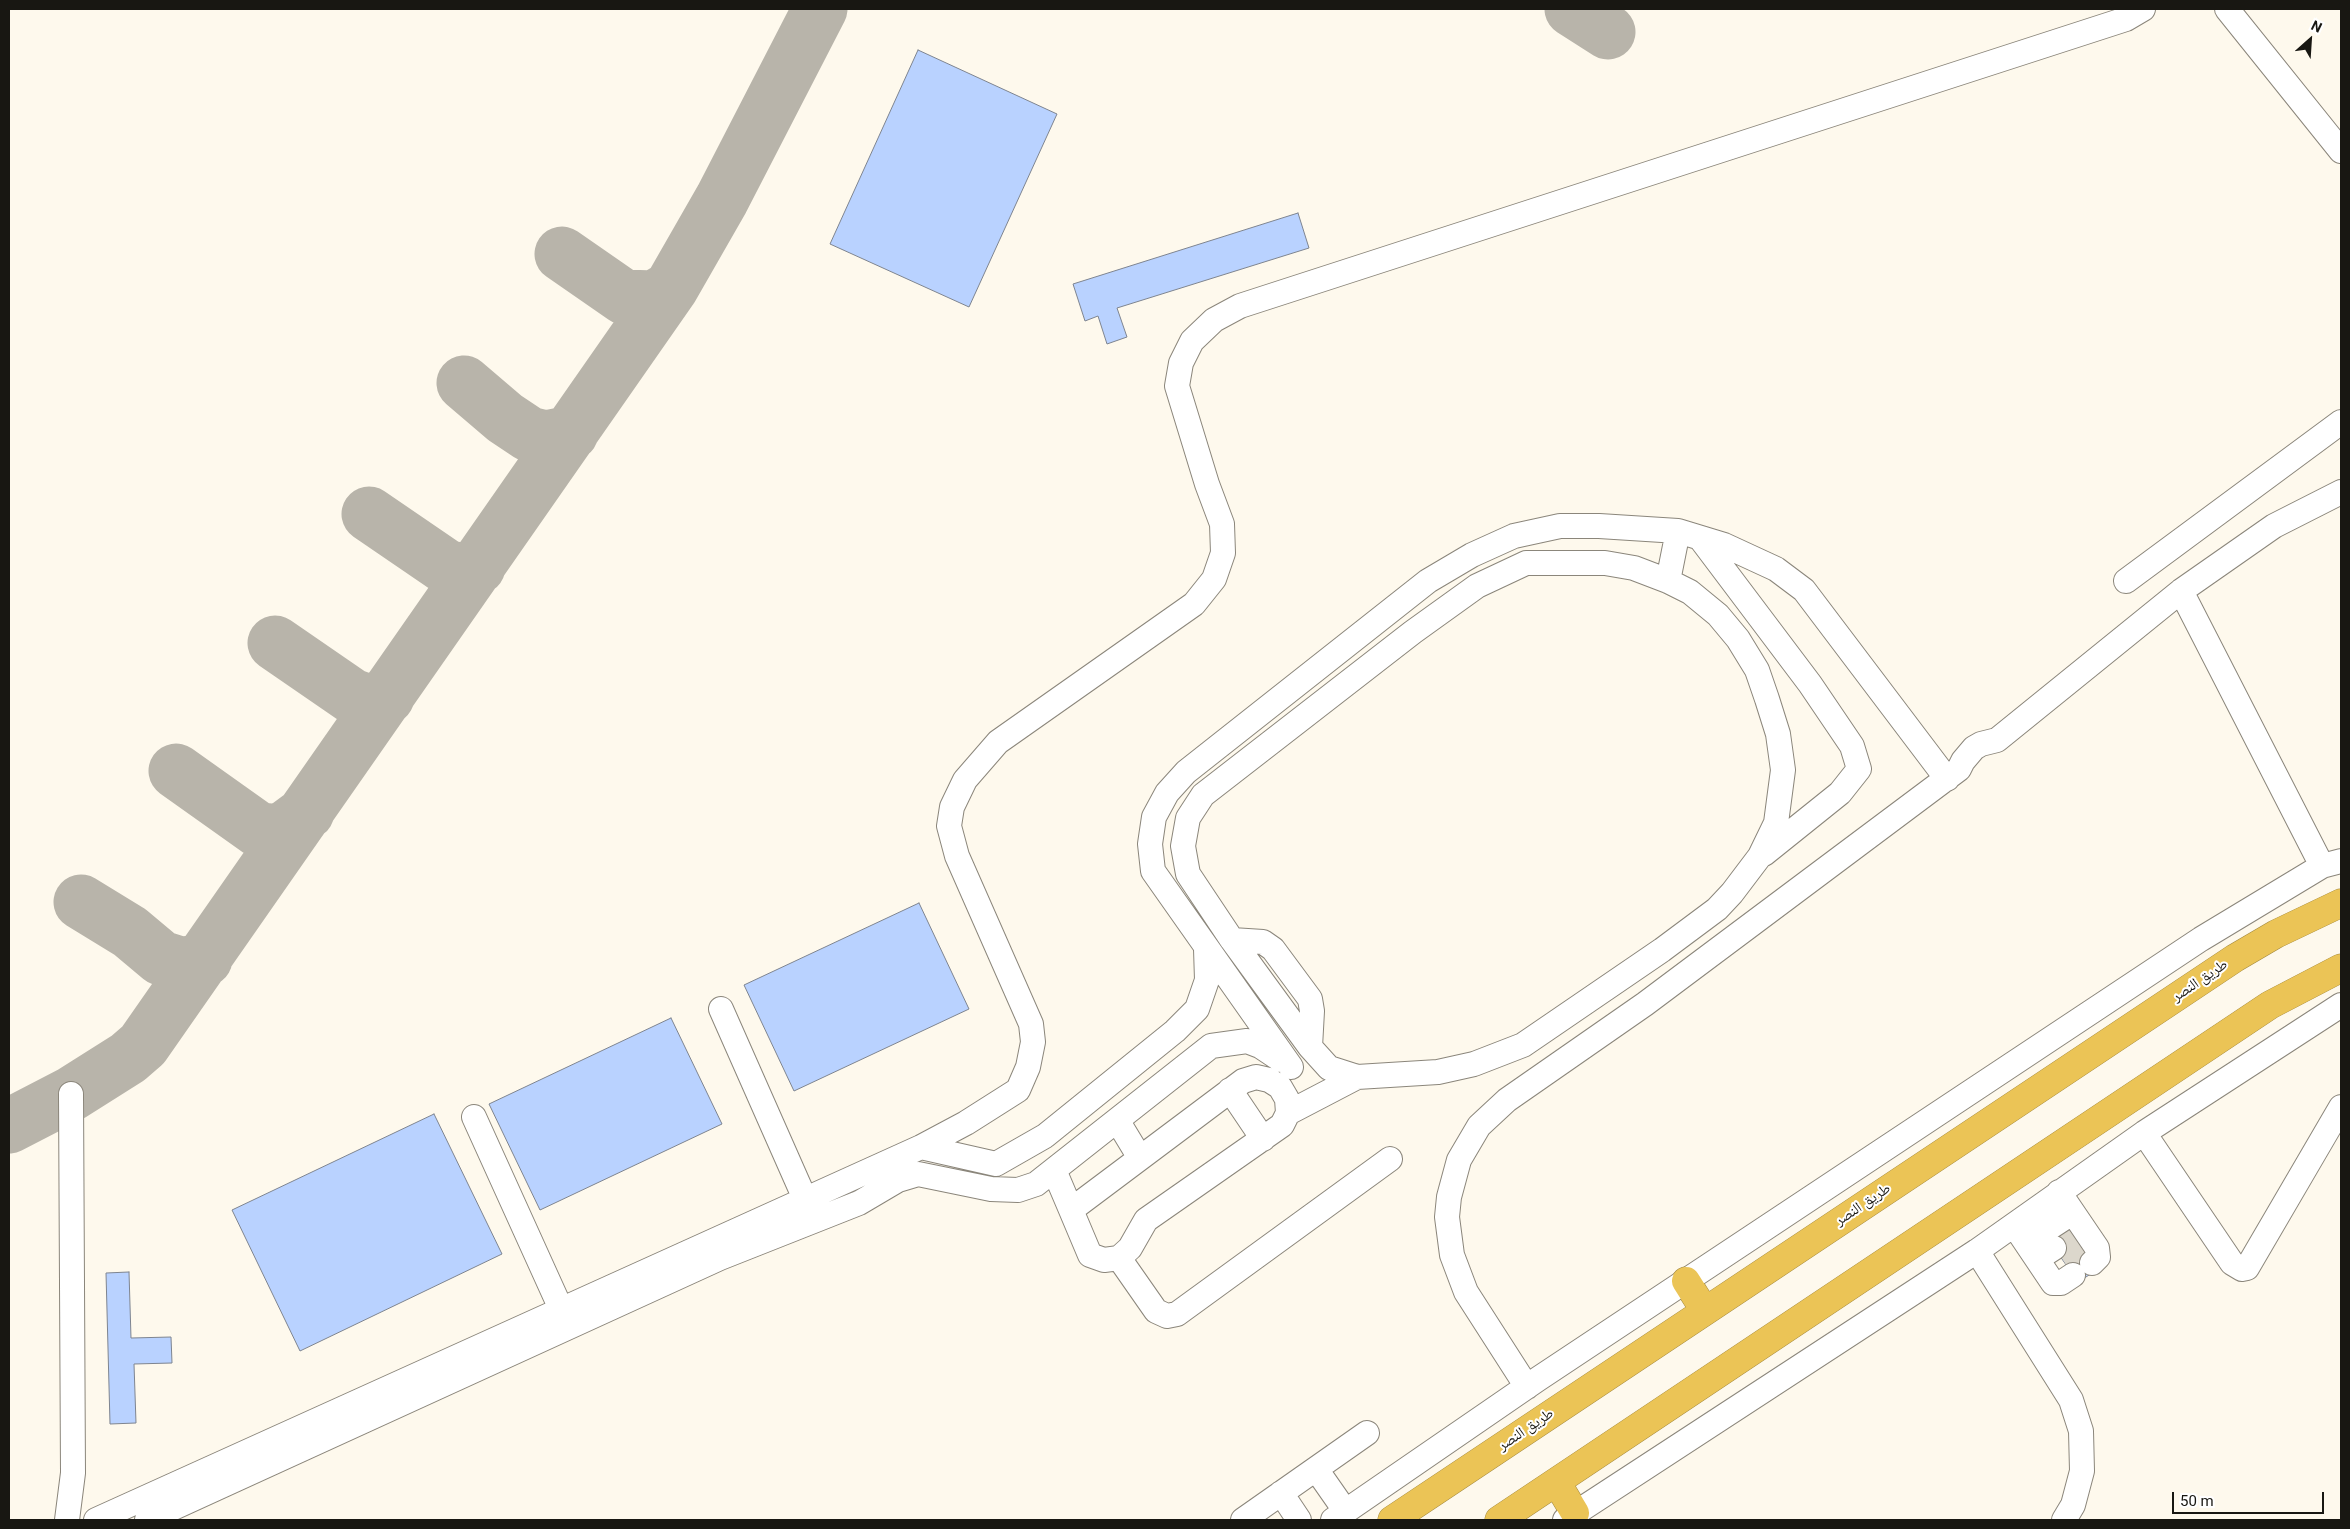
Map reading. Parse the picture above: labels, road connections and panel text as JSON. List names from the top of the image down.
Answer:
{
  "streets": {
    "highway": ["طريق النصر"]
  },
  "scale_bar": "50 m",
  "north": "top right"
}
